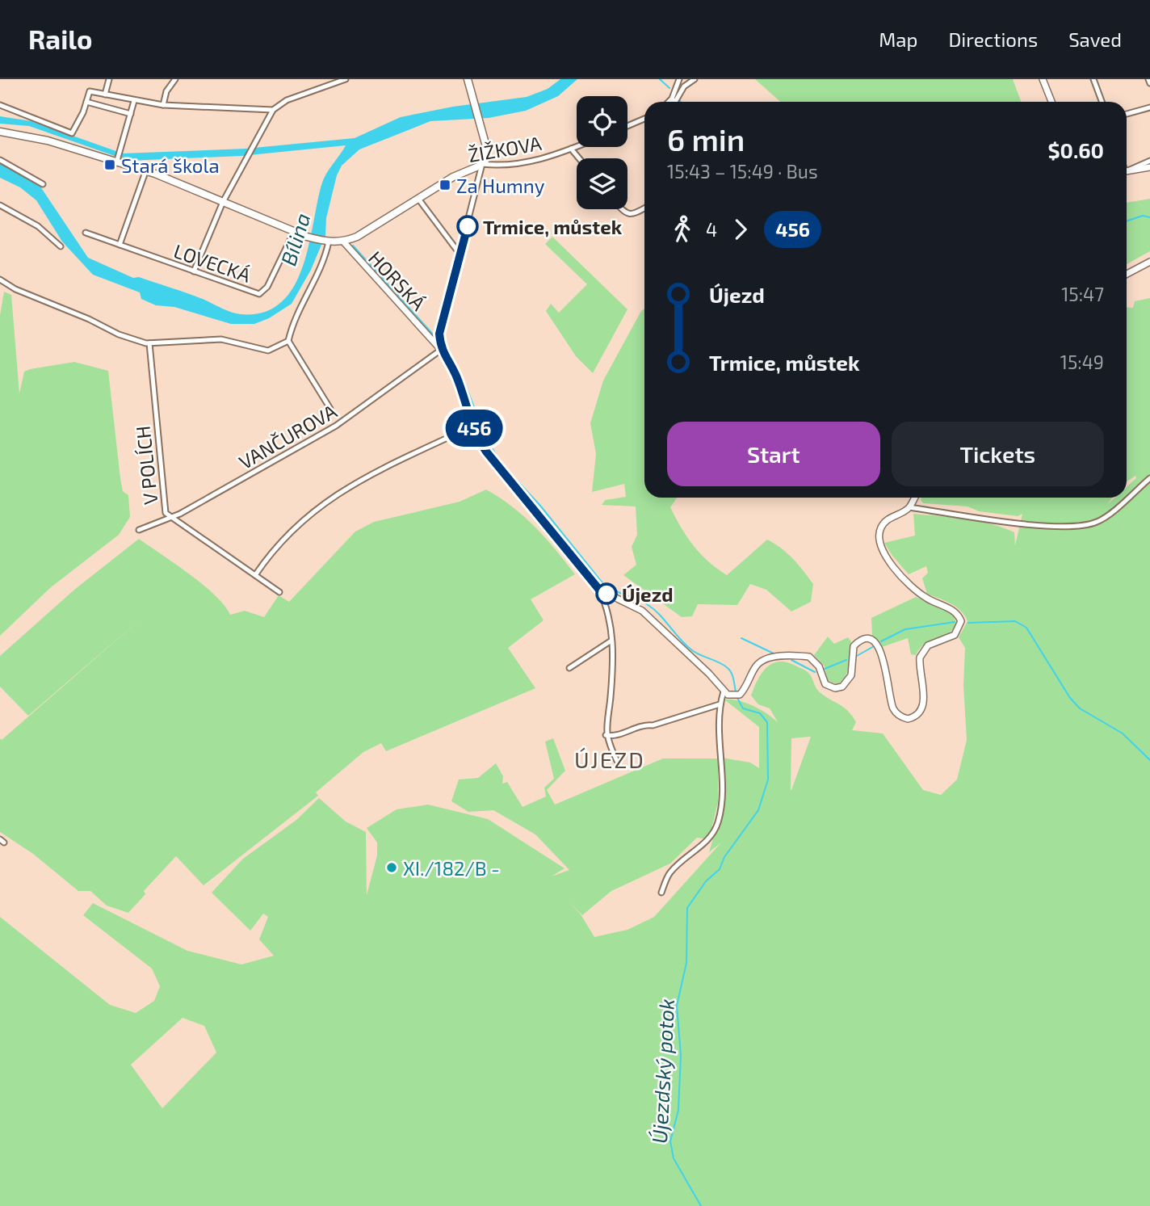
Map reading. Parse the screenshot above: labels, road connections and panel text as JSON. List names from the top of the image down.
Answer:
{
  "streets": {
    "main road": ["ŽIŽKOVA"],
    "street": [
      "LOVECKÁ",
      "HORSKÁ",
      "VANČUROVA",
      "V POLÍCH"
    ]
  },
  "crossings": [
    ["ŽIŽKOVA", "LOVECKÁ"],
    ["ŽIŽKOVA", "HORSKÁ"],
    ["HORSKÁ", "VANČUROVA"],
    ["VANČUROVA", "V POLÍCH"]
  ],
  "districts": ["ÚJEZD"],
  "water": ["Bílina", "Újezdský potok"],
  "places": {
    "transit": ["Stará škola", "Za Humny"],
    "other": ["Trmice, můstek", "Újezd", "XI./182/B -"]
  },
  "lines": ["bus line 456"],
  "page": {
    "header": "Railo",
    "nav": ["Map", "Directions", "Saved"],
    "on_map": "456",
    "heading": ["6 min", "15:43 – 15:49 · Bus", "$0.60"],
    "legs": ["4", "456"],
    "list": [
      {
        "name": "Újezd",
        "value": "15:47"
      },
      {
        "name": "Trmice, můstek",
        "value": "15:49"
      }
    ],
    "buttons": ["Start", "Tickets"]
  }
}
